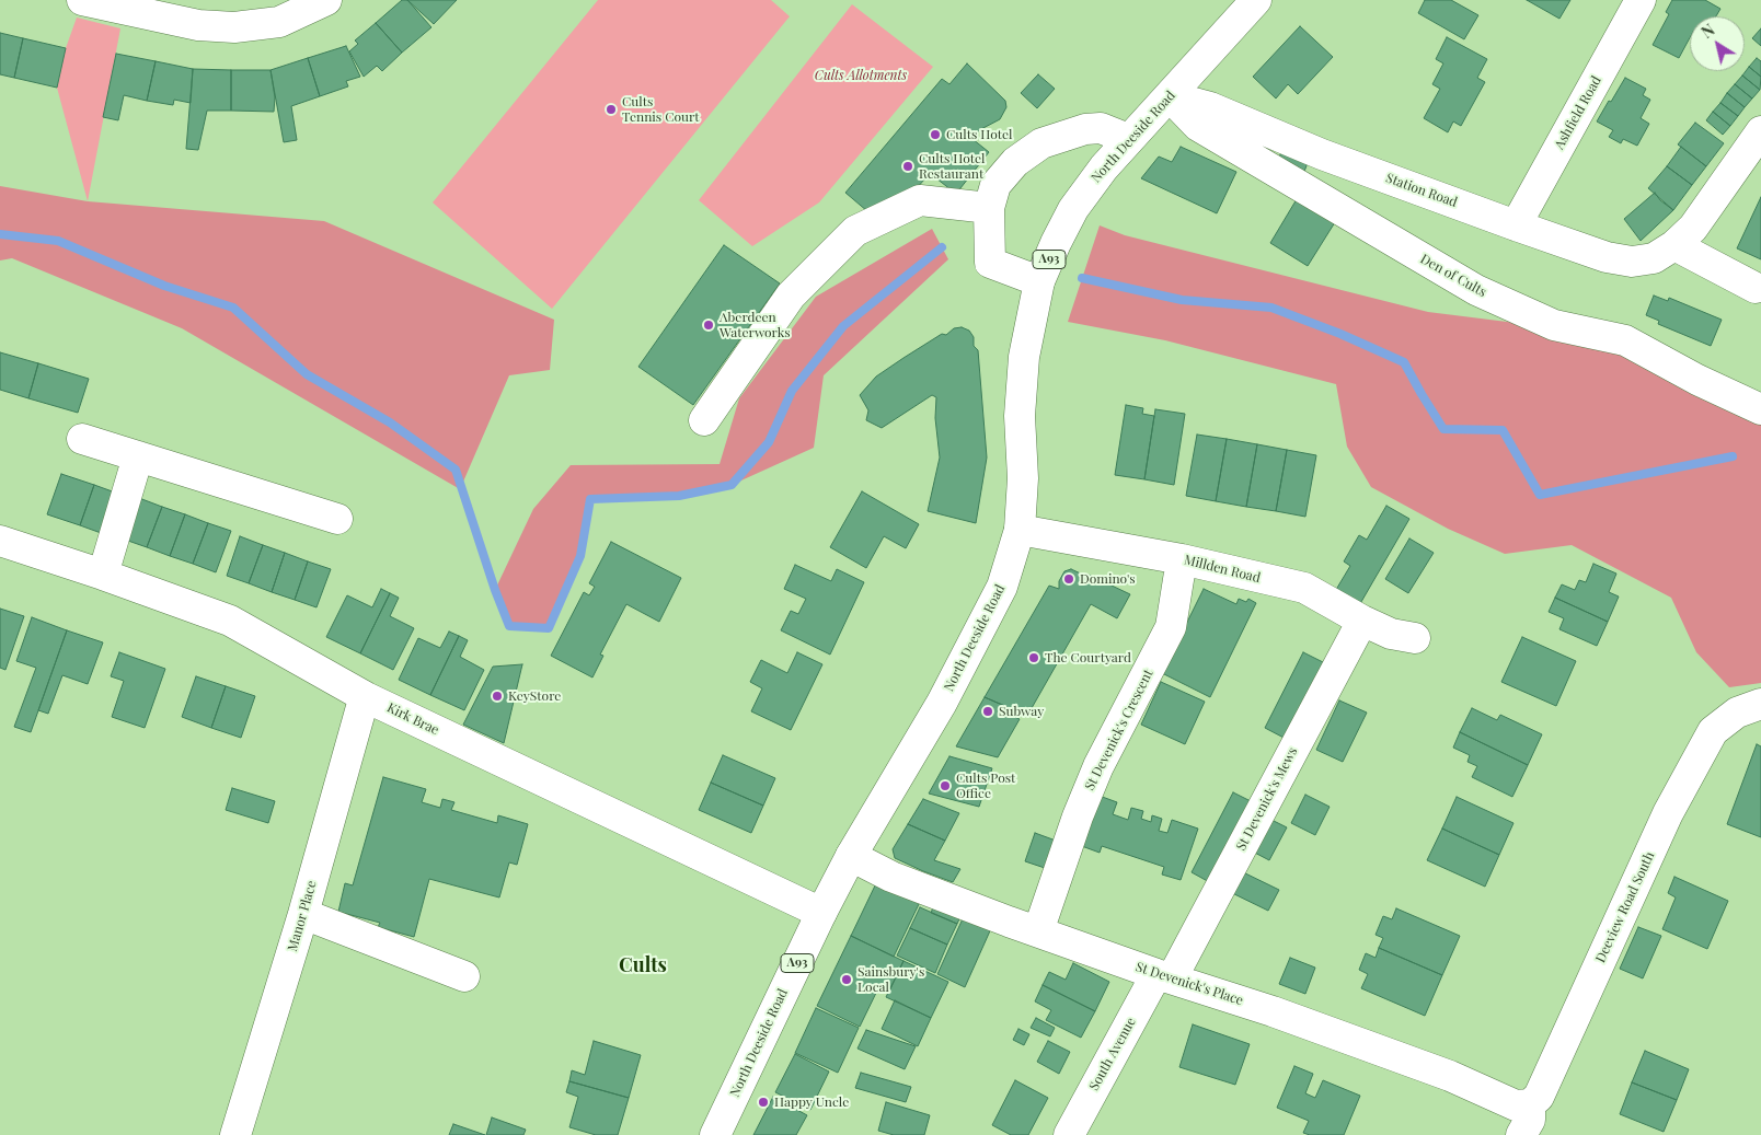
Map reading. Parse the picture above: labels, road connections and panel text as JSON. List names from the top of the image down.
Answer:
{
  "streets": {
    "street": [
      "Ashfield Road",
      "North Deeside Road",
      "Station Road",
      "A93",
      "Den of Cults",
      "Millden Road",
      "Kirk Brae",
      "St Devenick's Crescent",
      "St Devenick's Mews",
      "Deeview Road South",
      "Manor Place",
      "St Devenick's Place",
      "South Avenue"
    ]
  },
  "crossings": [
    ["Ashfield Road", "Station Road"],
    ["North Deeside Road", "Station Road"],
    ["North Deeside Road", "Den of Cults"],
    ["North Deeside Road", "Millden Road"],
    ["North Deeside Road", "Kirk Brae"],
    ["North Deeside Road", "St Devenick's Place"],
    ["Station Road", "Den of Cults"],
    ["Millden Road", "St Devenick's Crescent"],
    ["Millden Road", "St Devenick's Mews"],
    ["Kirk Brae", "Manor Place"],
    ["St Devenick's Crescent", "St Devenick's Place"],
    ["St Devenick's Mews", "St Devenick's Place"],
    ["St Devenick's Mews", "South Avenue"],
    ["Deeview Road South", "St Devenick's Place"],
    ["St Devenick's Place", "South Avenue"]
  ],
  "districts": ["Cults"],
  "parks": ["Cults Allotments"],
  "places": [
    "Cults Tennis Court",
    "Cults Hotel",
    "Cults Hotel Restaurant",
    "Aberdeen Waterworks",
    "Domino's",
    "The Courtyard",
    "KeyStore",
    "Subway",
    "Cults Post Office",
    "Sainsbury's Local",
    "Happy Uncle"
  ],
  "north": "top left"
}
